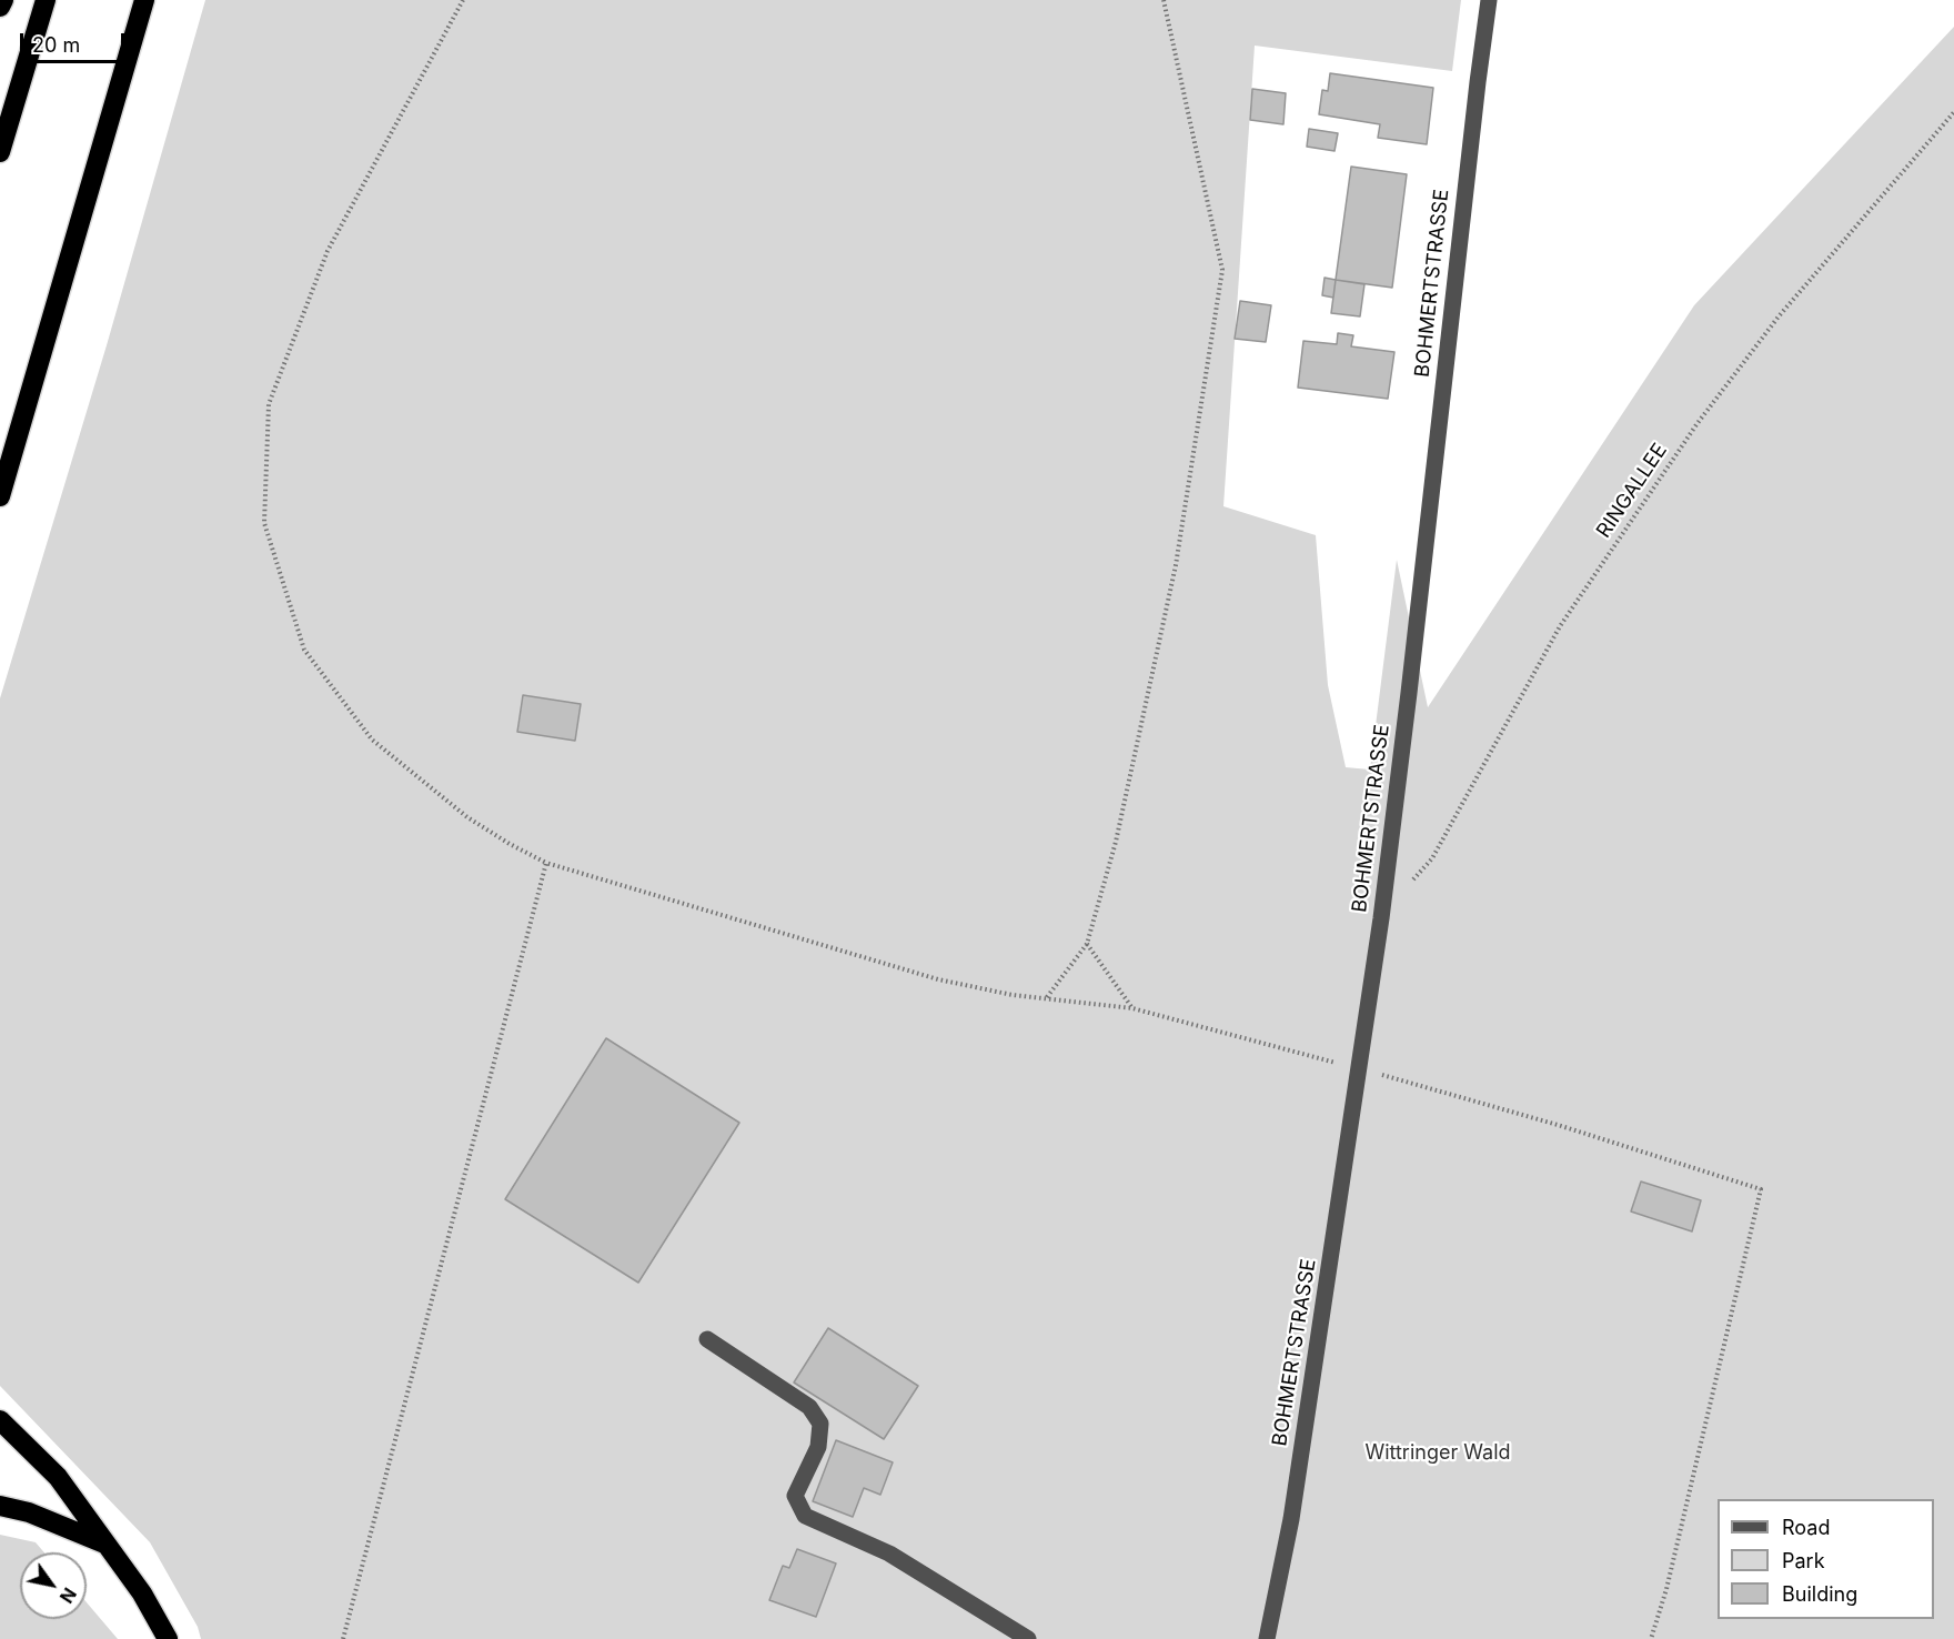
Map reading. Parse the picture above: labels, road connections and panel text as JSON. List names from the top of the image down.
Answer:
{
  "streets": {
    "street": ["BOHMERTSTRASSE"],
    "path": ["RINGALLEE"]
  },
  "crossings": [
    ["BOHMERTSTRASSE", "RINGALLEE"]
  ],
  "parks": ["Wittringer Wald"],
  "legend": ["Road", "Park", "Building"],
  "scale_bar": "20 m",
  "north": "bottom right"
}
